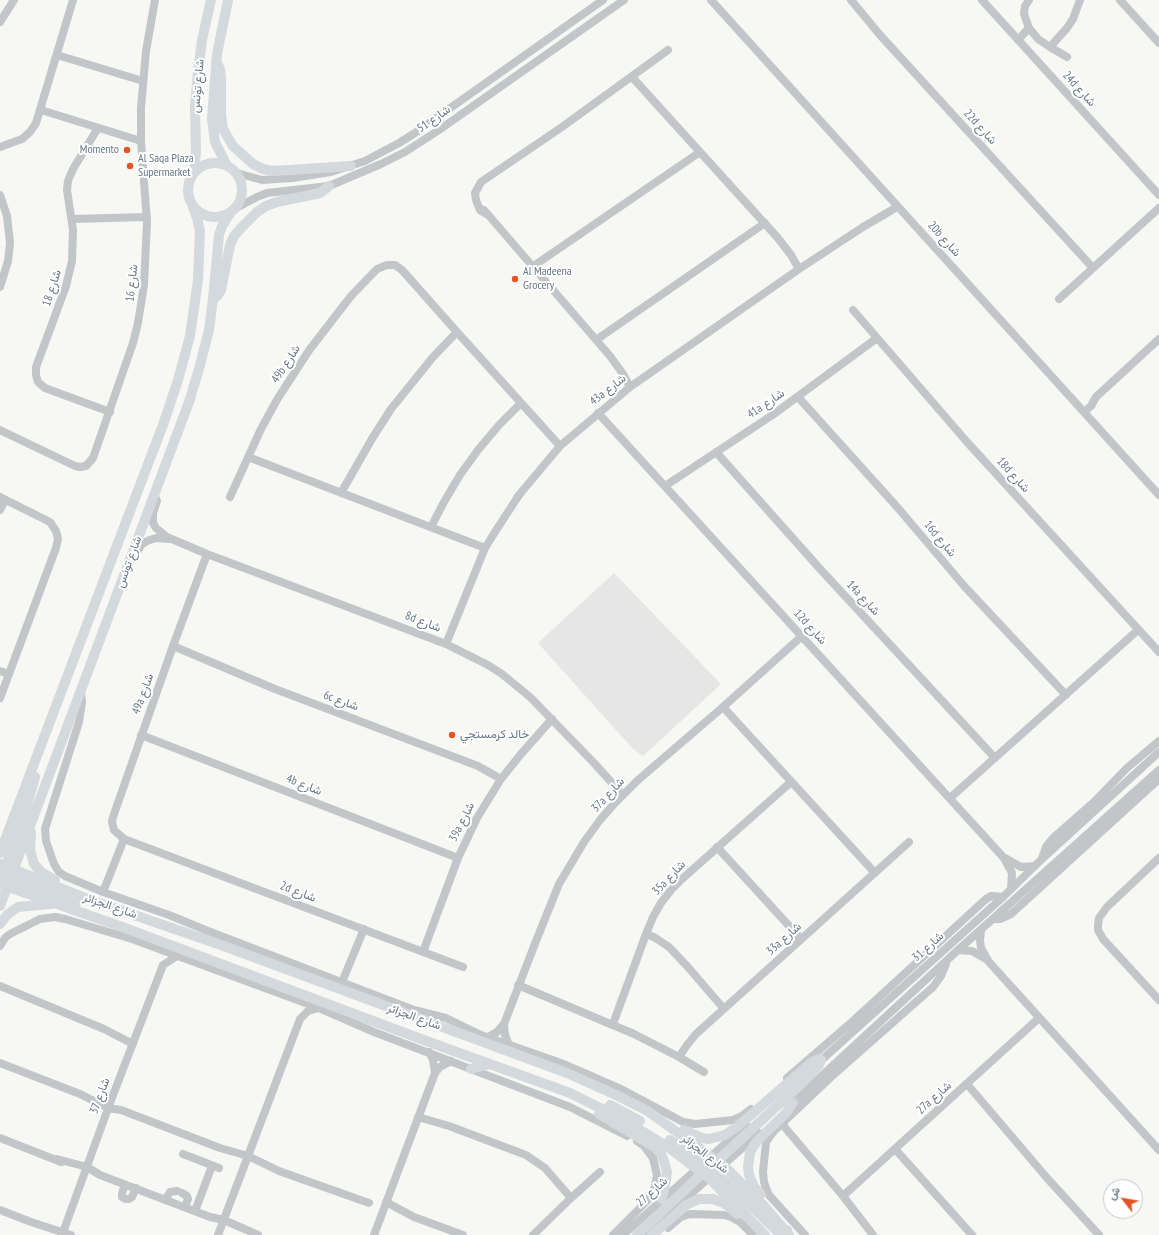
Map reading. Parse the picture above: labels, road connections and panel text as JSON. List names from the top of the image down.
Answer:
{
  "streets": {
    "main road": ["شارع تونس", "شارع الجزائر"],
    "street": [
      "24d شارع",
      "شارع 51",
      "22d شارع",
      "20b شارع",
      "شارع 16",
      "شارع 18",
      "49b شارع",
      "43a شارع",
      "41a شارع",
      "18d شارع",
      "16d شارع",
      "14a شارع",
      "8d شارع",
      "12d شارع",
      "49a شارع",
      "6c شارع",
      "4b شارع",
      "37a شارع",
      "39a شارع",
      "35a شارع",
      "2d شارع",
      "33a شارع",
      "شارع 31",
      "شارع 37",
      "27a شارع",
      "شارع 27"
    ]
  },
  "crossings": [
    ["شارع تونس", "شارع 51"],
    ["شارع تونس", "8d شارع"],
    ["شارع تونس", "شارع الجزائر"],
    ["20b شارع", "43a شارع"],
    ["شارع 16", "شارع 18"],
    ["43a شارع", "8d شارع"],
    ["43a شارع", "12d شارع"],
    ["41a شارع", "18d شارع"],
    ["41a شارع", "16d شارع"],
    ["41a شارع", "14a شارع"],
    ["41a شارع", "12d شارع"],
    ["8d شارع", "49a شارع"],
    ["8d شارع", "37a شارع"],
    ["8d شارع", "39a شارع"],
    ["12d شارع", "37a شارع"],
    ["12d شارع", "شارع 31"],
    ["49a شارع", "6c شارع"],
    ["49a شارع", "4b شارع"],
    ["49a شارع", "2d شارع"],
    ["6c شارع", "39a شارع"],
    ["4b شارع", "39a شارع"],
    ["39a شارع", "2d شارع"],
    ["شارع الجزائر", "شارع 31"],
    ["شارع الجزائر", "شارع 27"],
    ["شارع 31", "شارع 27"]
  ],
  "places": [
    "Momento",
    "Al Saqa Plaza Supermarket",
    "Al Madeena Grocery",
    "خالد كرمستجي"
  ],
  "north": "top left"
}
